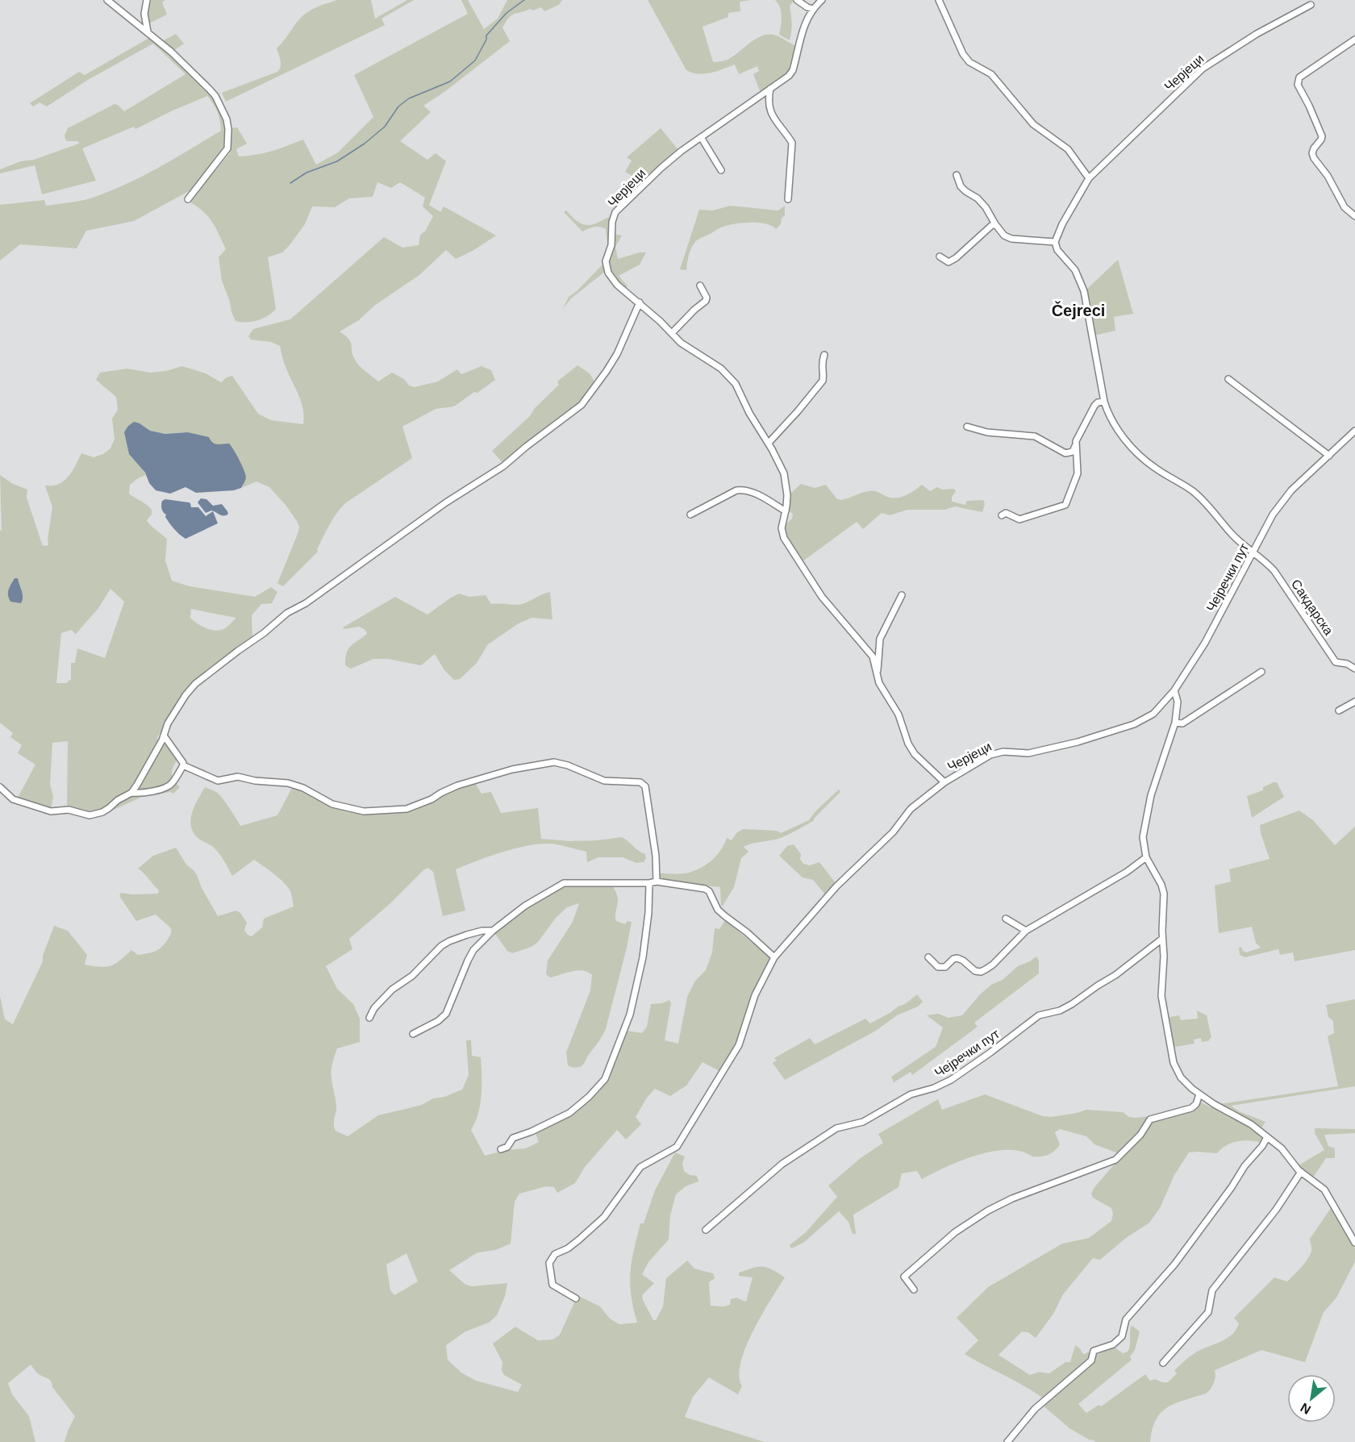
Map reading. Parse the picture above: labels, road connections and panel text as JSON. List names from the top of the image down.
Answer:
{
  "streets": {
    "street": ["Черјеци", "Чејречки пут", "Сакдарска"]
  },
  "crossings": [
    ["Черјеци", "Чејречки пут"],
    ["Чејречки пут", "Сакдарска"]
  ],
  "districts": ["Čejreci"],
  "north": "bottom left"
}
